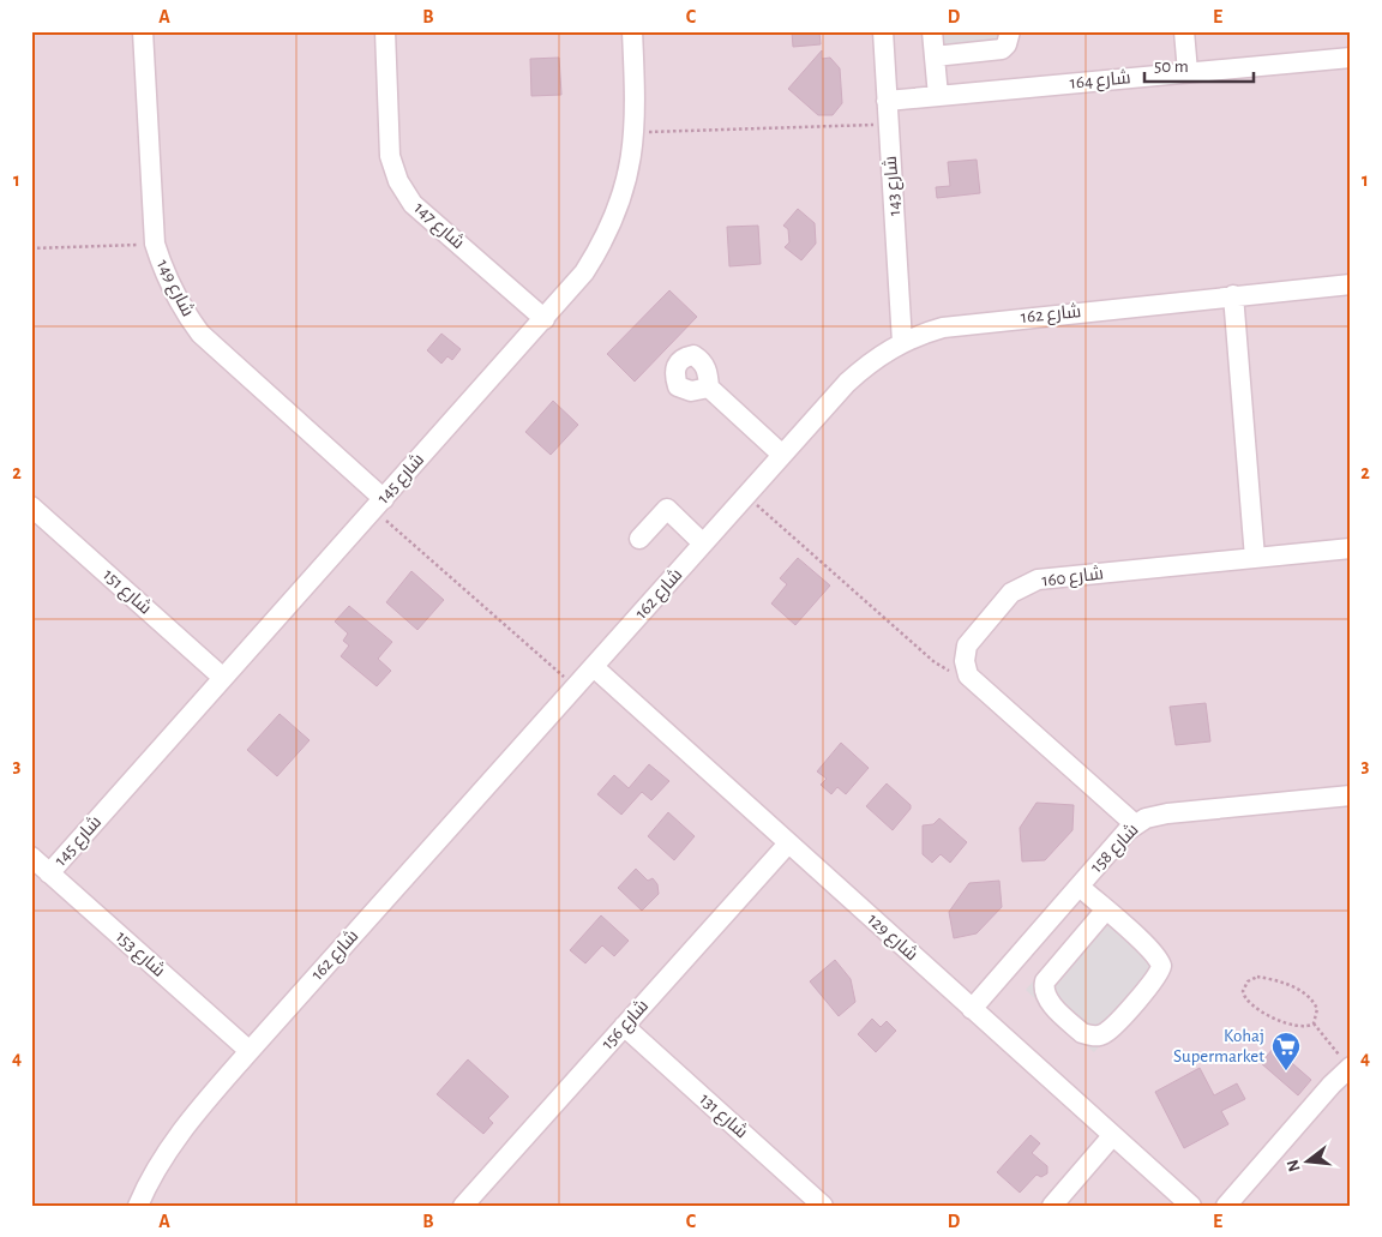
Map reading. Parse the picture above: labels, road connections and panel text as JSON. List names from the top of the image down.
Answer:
{
  "streets": {
    "street": [
      "شارع 164",
      "شارع 143",
      "شارع 147",
      "شارع 149",
      "شارع 162",
      "شارع 145",
      "شارع 160",
      "شارع 151",
      "شارع 158",
      "شارع 129",
      "شارع 153",
      "شارع 156",
      "شارع 131"
    ]
  },
  "crossings": [
    ["شارع 164", "شارع 143"],
    ["شارع 143", "شارع 162"],
    ["شارع 147", "شارع 145"],
    ["شارع 149", "شارع 145"],
    ["شارع 162", "شارع 129"],
    ["شارع 162", "شارع 153"],
    ["شارع 145", "شارع 151"],
    ["شارع 145", "شارع 153"],
    ["شارع 158", "شارع 129"],
    ["شارع 129", "شارع 156"],
    ["شارع 156", "شارع 131"]
  ],
  "places": {
    "supermarket": ["Kohaj Supermarket"]
  },
  "scale_bar": "50 m",
  "north": "left",
  "grid": {
    "columns": [
      "A",
      "B",
      "C",
      "D",
      "E"
    ],
    "rows": [
      "1",
      "2",
      "3",
      "4"
    ]
  }
}
